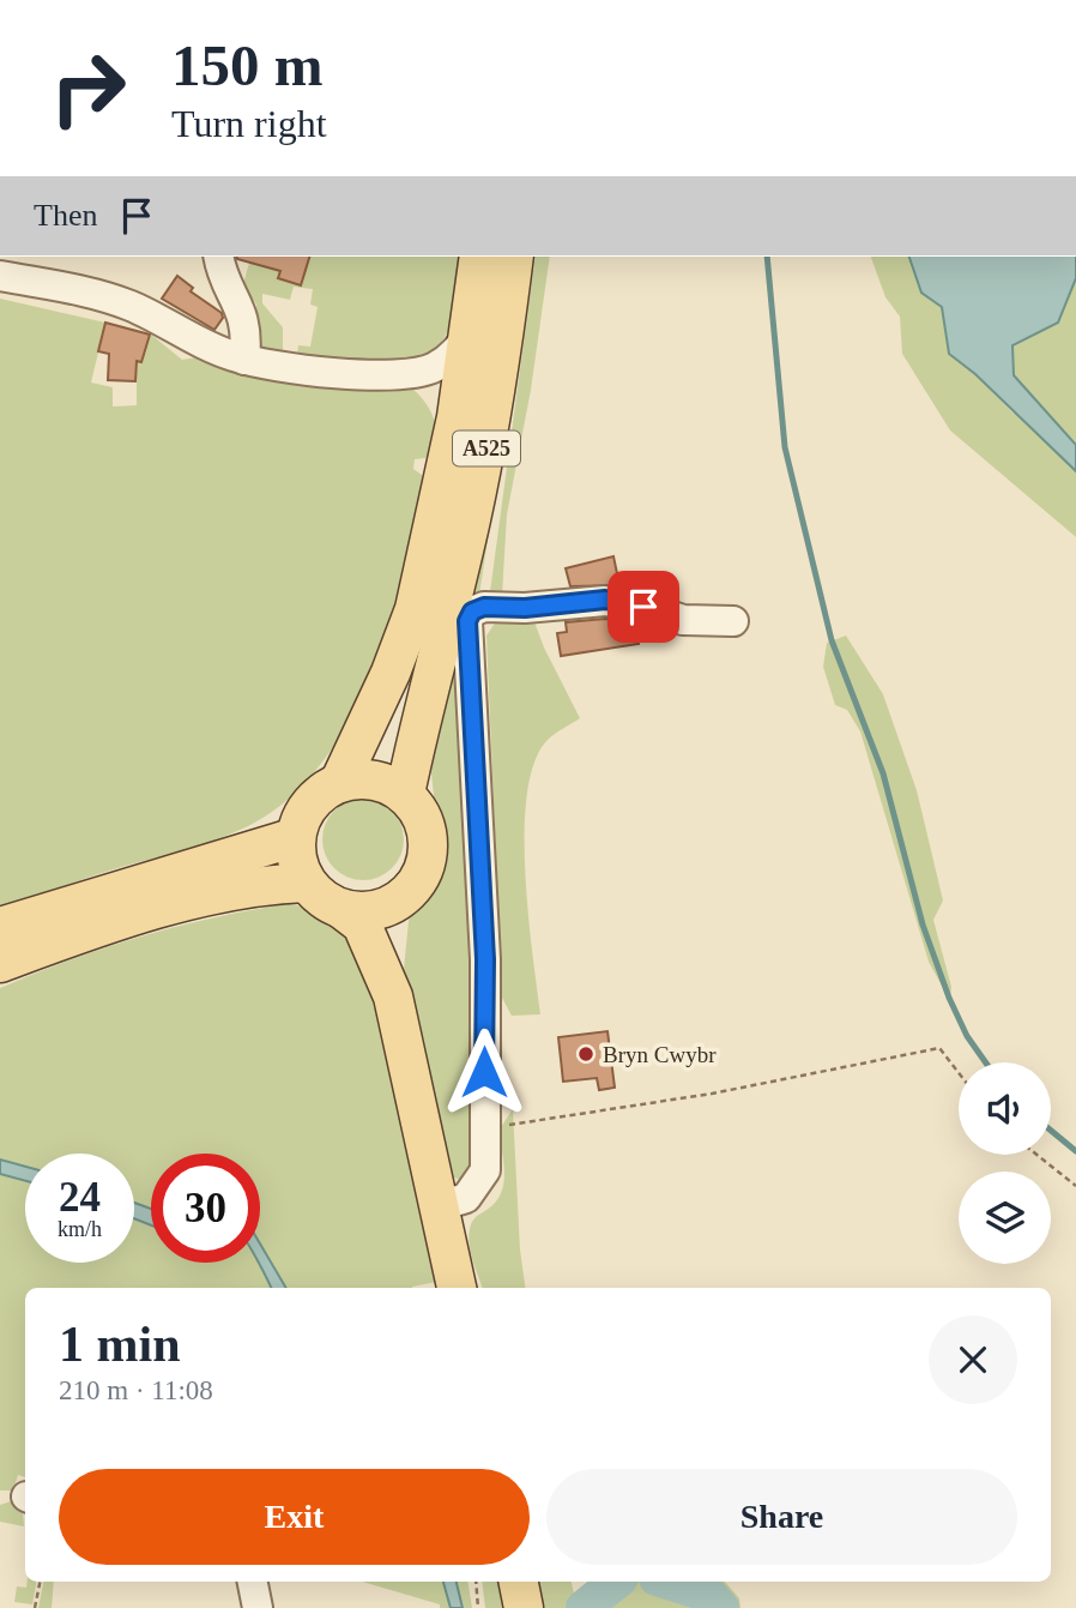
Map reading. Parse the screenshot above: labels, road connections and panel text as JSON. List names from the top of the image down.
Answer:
{
  "streets": {
    "main road": ["A525"]
  },
  "places": ["Bryn Cwybr"],
  "page": {
    "turn": ["150 m", "Turn right"],
    "then": "Then",
    "speed": "24 km/h",
    "limit": "30",
    "heading": ["1 min", "210 m · 11:08"],
    "buttons": ["Exit", "Share"]
  }
}
